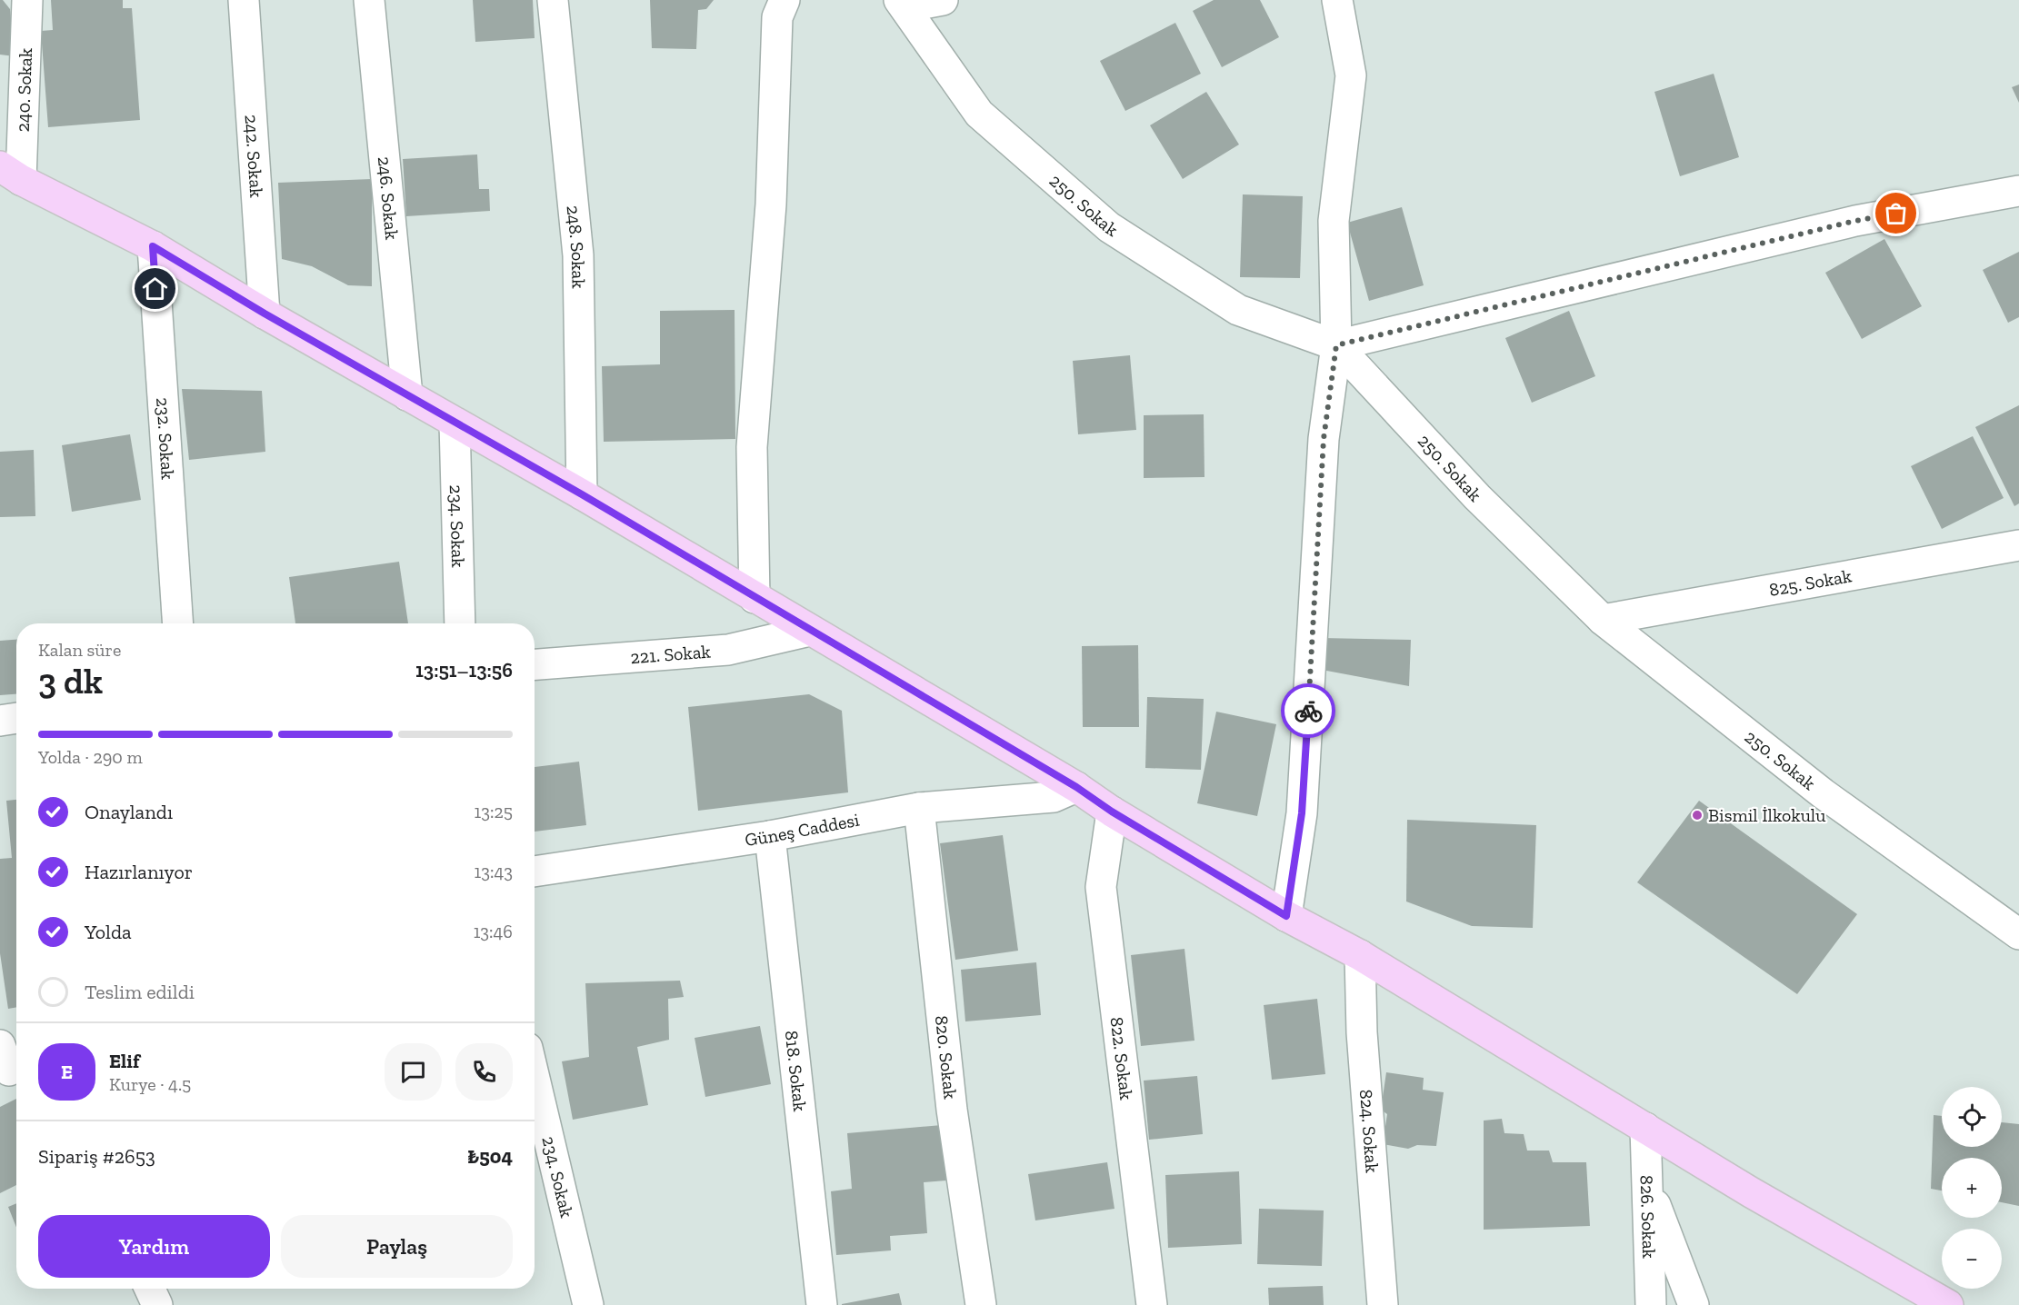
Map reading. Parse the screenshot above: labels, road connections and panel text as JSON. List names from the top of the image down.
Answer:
{
  "streets": {
    "street": [
      "240. Sokak",
      "242. Sokak",
      "246. Sokak",
      "250. Sokak",
      "248. Sokak",
      "232. Sokak",
      "234. Sokak",
      "825. Sokak",
      "221. Sokak",
      "Güneş Caddesi",
      "820. Sokak",
      "822. Sokak",
      "818. Sokak",
      "824. Sokak",
      "826. Sokak"
    ]
  },
  "crossings": [
    ["250. Sokak", "825. Sokak"],
    ["Güneş Caddesi", "820. Sokak"],
    ["Güneş Caddesi", "818. Sokak"]
  ],
  "places": ["Bismil İlkokulu"],
  "page": {
    "heading": ["3 dk", "Kalan süre", "13:51–13:56"],
    "panel": [
      "Elif",
      "Kurye · 4.5",
      "Sipariş #2653",
      "₺504"
    ],
    "bar": "Yolda · 290 m",
    "list": [
      ["Onaylandı", "13:25"],
      ["Hazırlanıyor", "13:43"],
      ["Yolda", "13:46"],
      "Teslim edildi"
    ],
    "round": "E",
    "map_buttons": ["+", "−"],
    "buttons": ["Yardım", "Paylaş"]
  }
}
